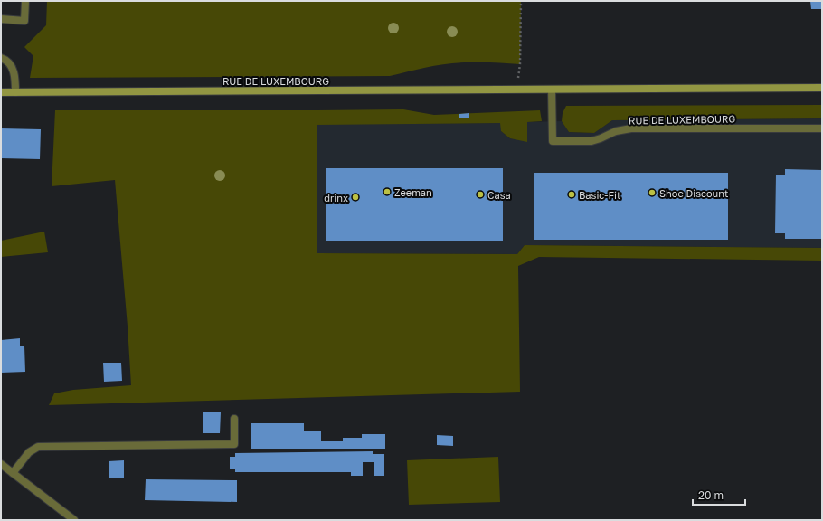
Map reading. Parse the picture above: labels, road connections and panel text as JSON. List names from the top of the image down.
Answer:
{
  "streets": {
    "main road": ["RUE DE LUXEMBOURG"]
  },
  "places": [
    "Zeeman",
    "Shoe Discount",
    "Casa",
    "Basic-Fit",
    "drinx"
  ],
  "scale_bar": "20 m"
}
